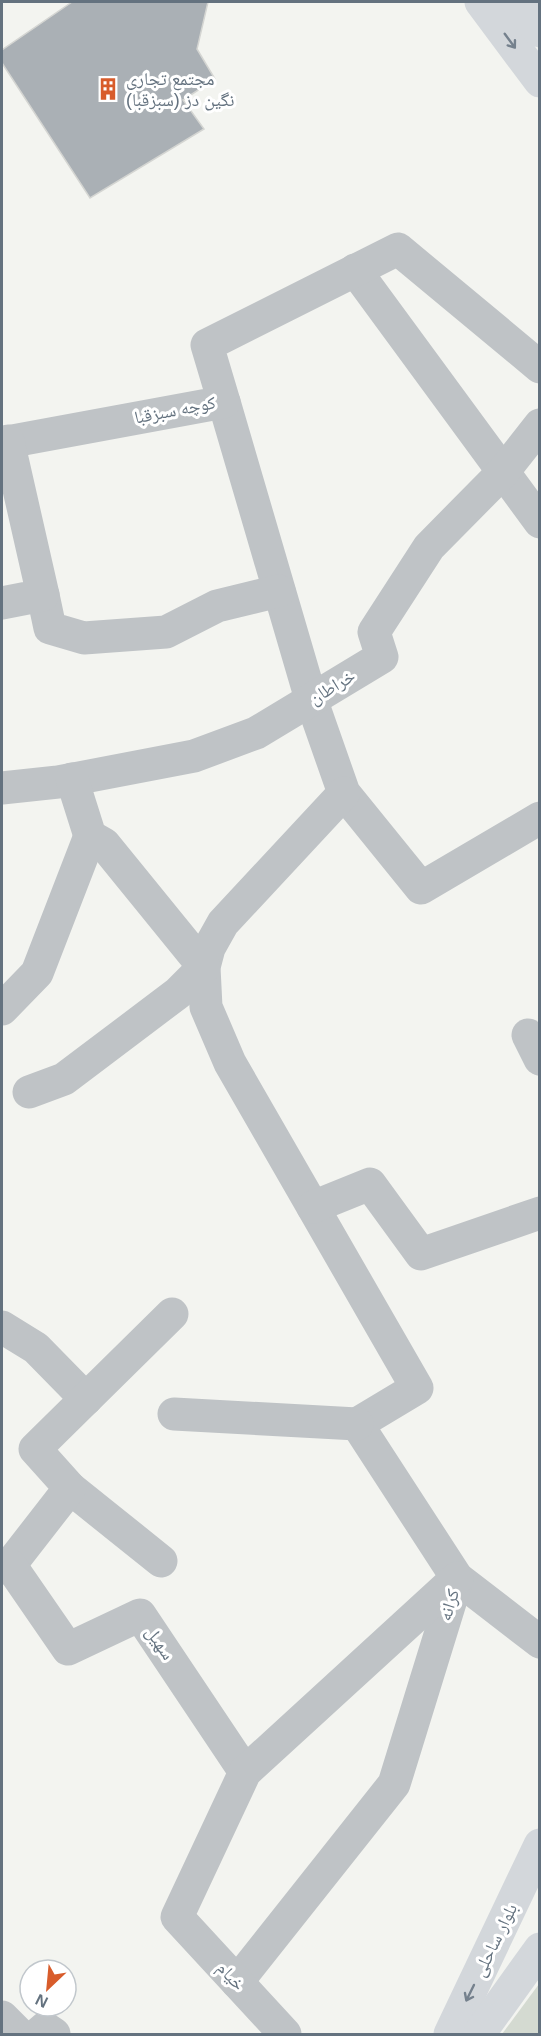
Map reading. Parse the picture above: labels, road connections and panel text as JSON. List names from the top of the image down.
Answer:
{
  "streets": {
    "main road": ["بلوار ساحلی"],
    "street": [
      "کوچه سبزقبا",
      "خراطان",
      "کرانه",
      "سهیل",
      "خیام"
    ]
  },
  "crossings": [
    ["کرانه", "سهیل"],
    ["کرانه", "خیام"]
  ],
  "places": {
    "building": ["مجتمع تجاری نگین دز (سبزقبا)"]
  },
  "north": "bottom left"
}
